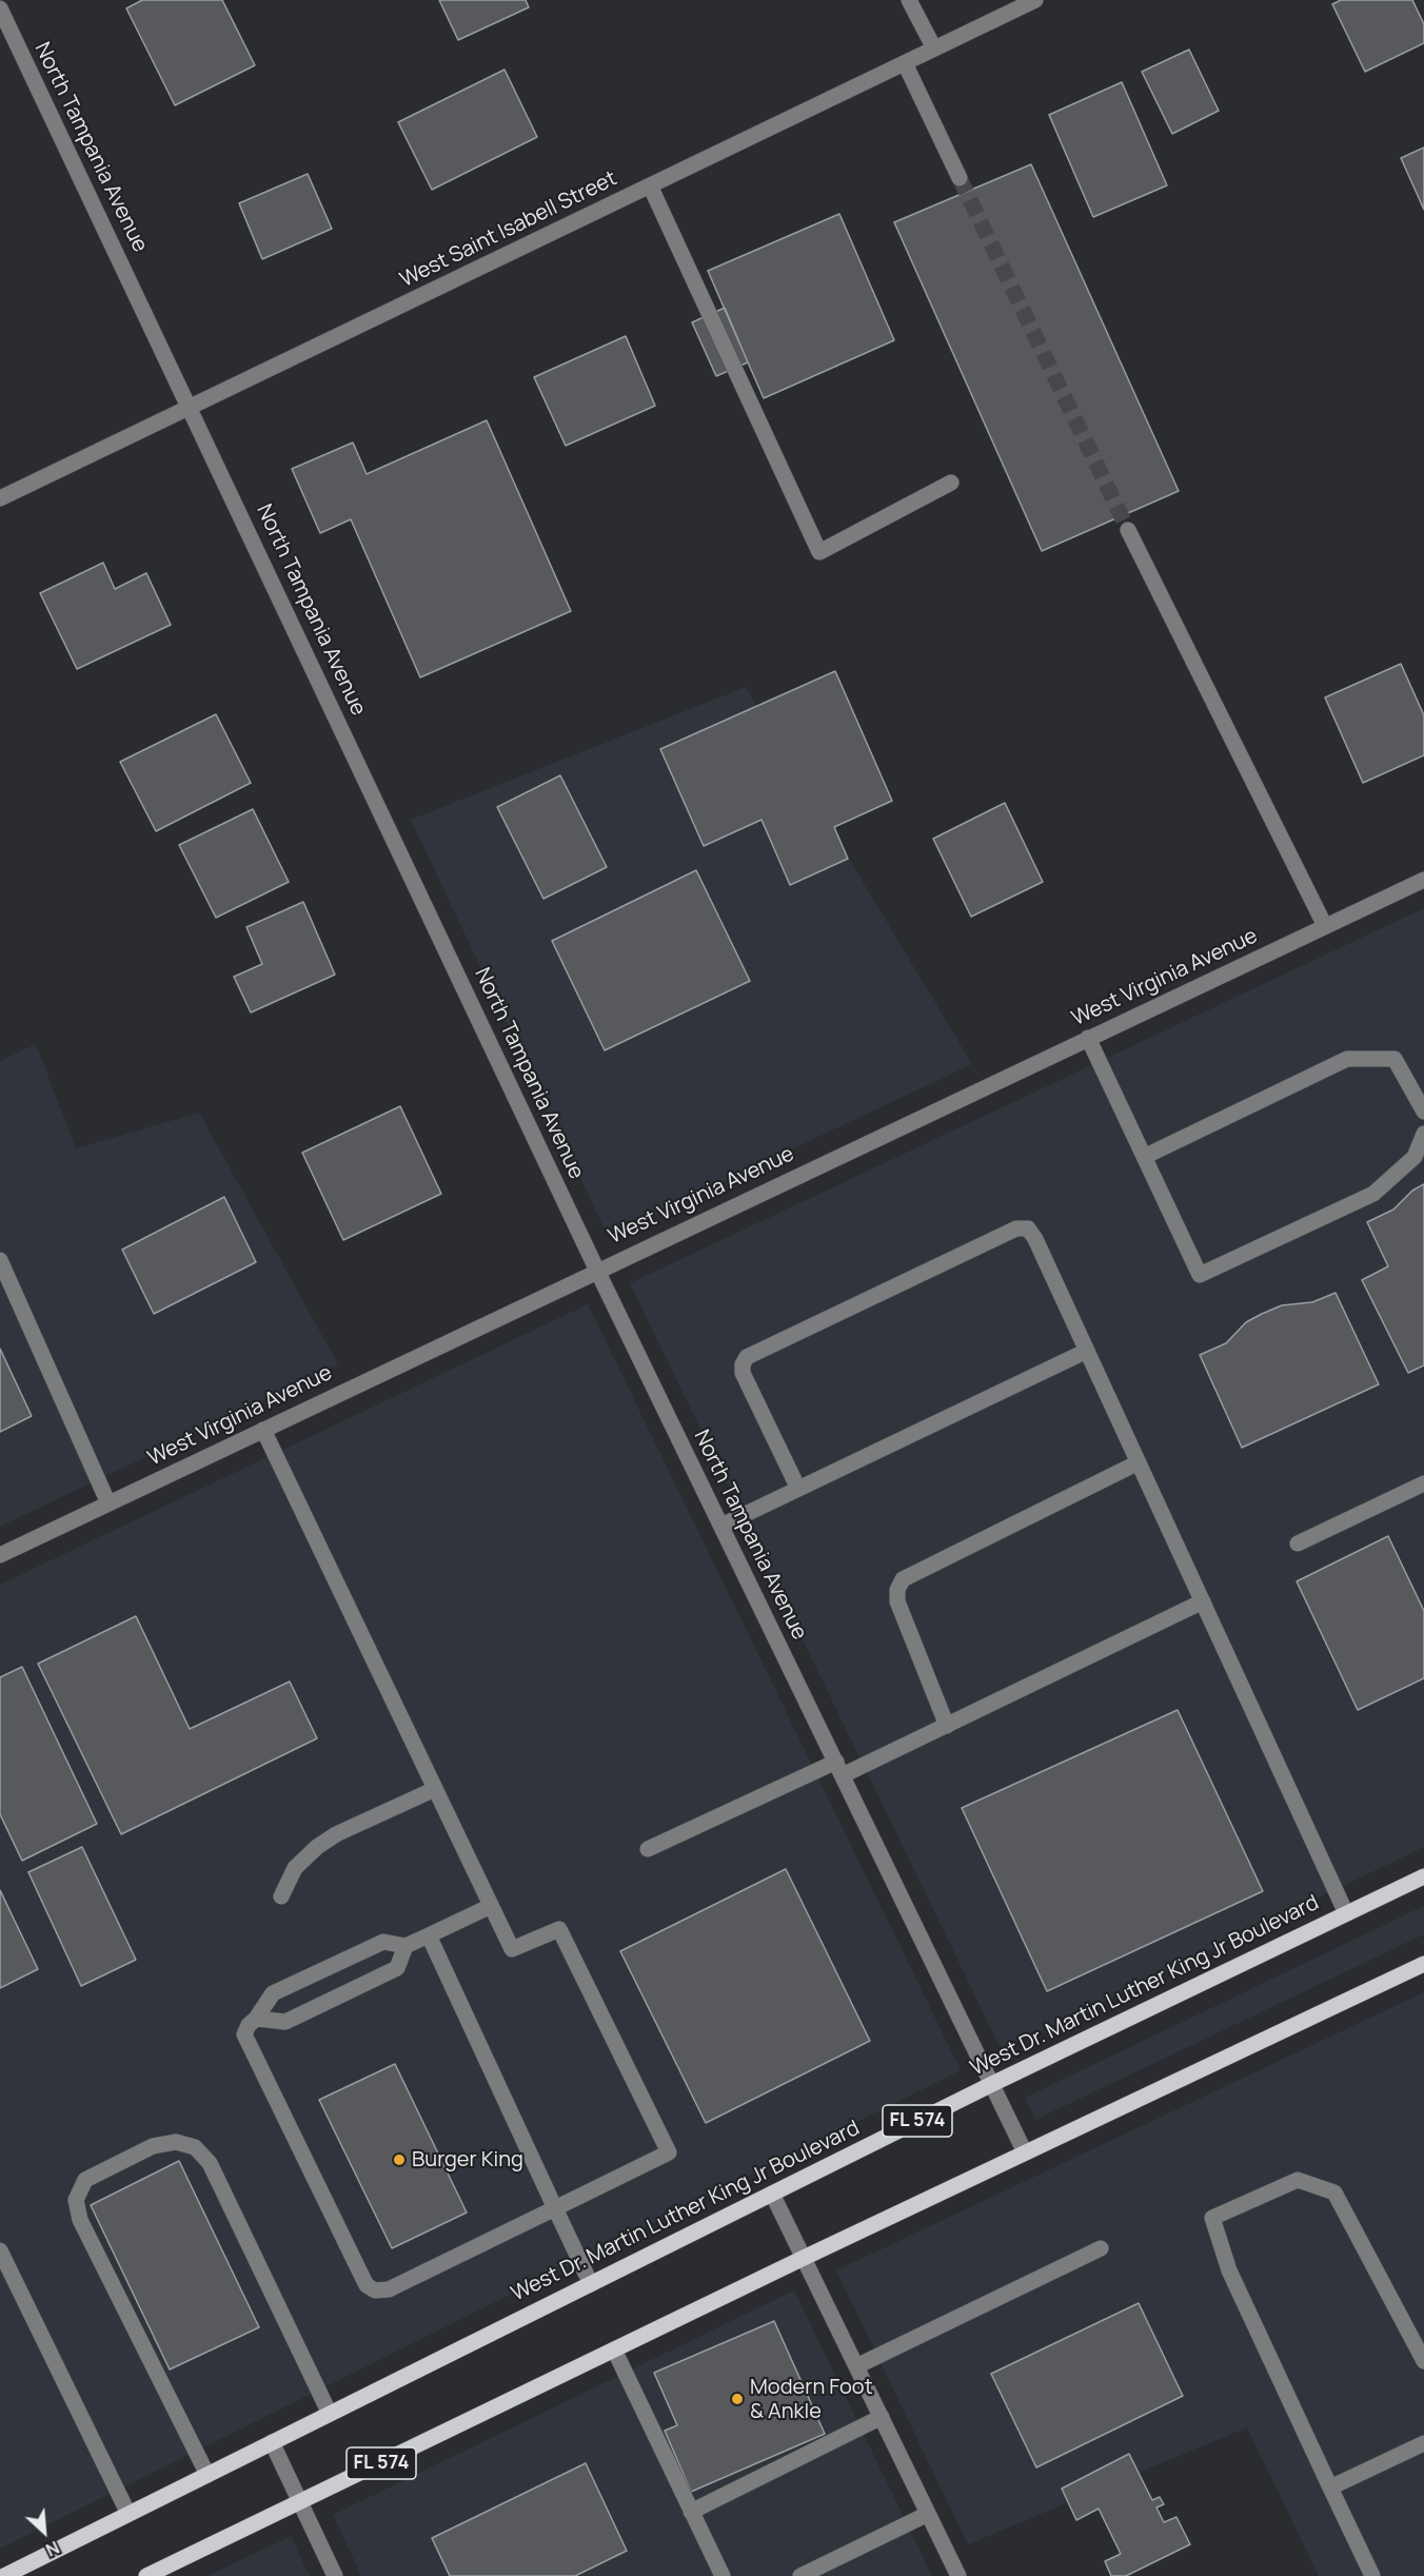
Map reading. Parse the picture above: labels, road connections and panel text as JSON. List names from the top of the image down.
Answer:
{
  "streets": {
    "main road": ["West Dr. Martin Luther King Jr Boulevard", "FL 574"],
    "street": ["North Tampania Avenue", "West Saint Isabell Street", "West Virginia Avenue"]
  },
  "crossings": [
    ["North Tampania Avenue", "West Saint Isabell Street"],
    ["North Tampania Avenue", "West Virginia Avenue"],
    ["North Tampania Avenue", "West Dr. Martin Luther King Jr Boulevard"],
    ["North Tampania Avenue", "FL 574"]
  ],
  "places": ["Burger King", "Modern Foot & Ankle"],
  "north": "bottom right"
}
